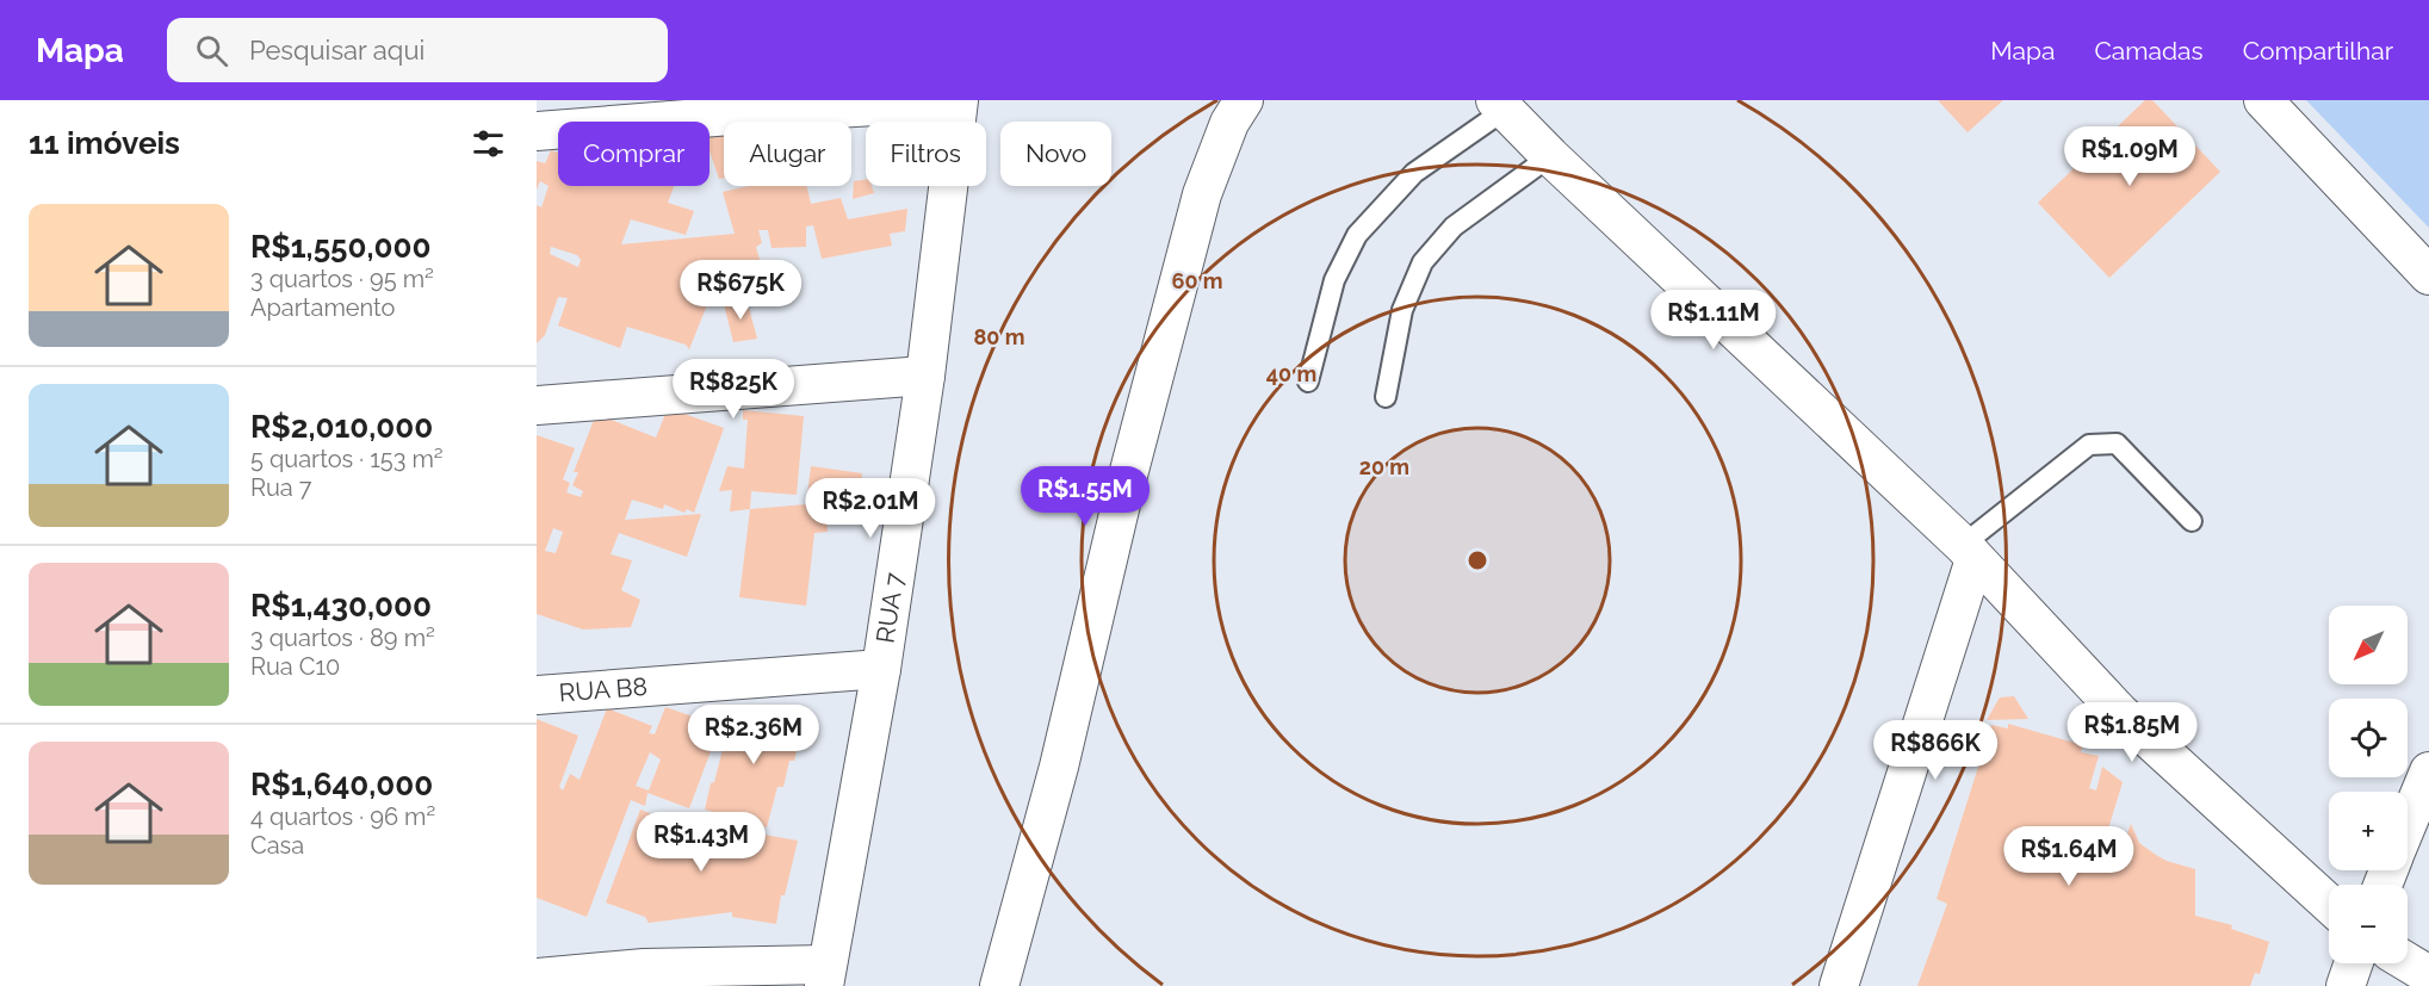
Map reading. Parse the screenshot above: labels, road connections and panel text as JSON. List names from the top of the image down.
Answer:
{
  "streets": {
    "street": ["RUA 7", "RUA B8"]
  },
  "crossings": [
    ["RUA 7", "RUA B8"]
  ],
  "north": "bottom left",
  "page": {
    "header": "Mapa",
    "search": "Pesquisar aqui",
    "nav": ["Mapa", "Camadas", "Compartilhar"],
    "heading": "11 imóveis",
    "chip": [
      "Comprar",
      "Alugar",
      "Filtros",
      "Novo"
    ],
    "price": [
      "R$1.09M",
      "R$675K",
      "R$1.11M",
      "R$825K",
      "R$1.55M",
      "R$2.01M",
      "R$1.85M",
      "R$2.36M",
      "R$866K",
      "R$1.43M",
      "R$1.64M"
    ],
    "list": [
      {
        "name": "R$1,550,000",
        "note": "3 quartos · 95 m² · Apartamento"
      },
      {
        "name": "R$2,010,000",
        "note": "5 quartos · 153 m² · Rua 7"
      },
      {
        "name": "R$1,430,000",
        "note": "3 quartos · 89 m² · Rua C10"
      },
      {
        "name": "R$1,640,000",
        "note": "4 quartos · 96 m² · Casa"
      }
    ],
    "map_buttons": ["+", "−"]
  },
  "rings": [
    "60 m",
    "80 m",
    "40 m",
    "20 m"
  ]
}
